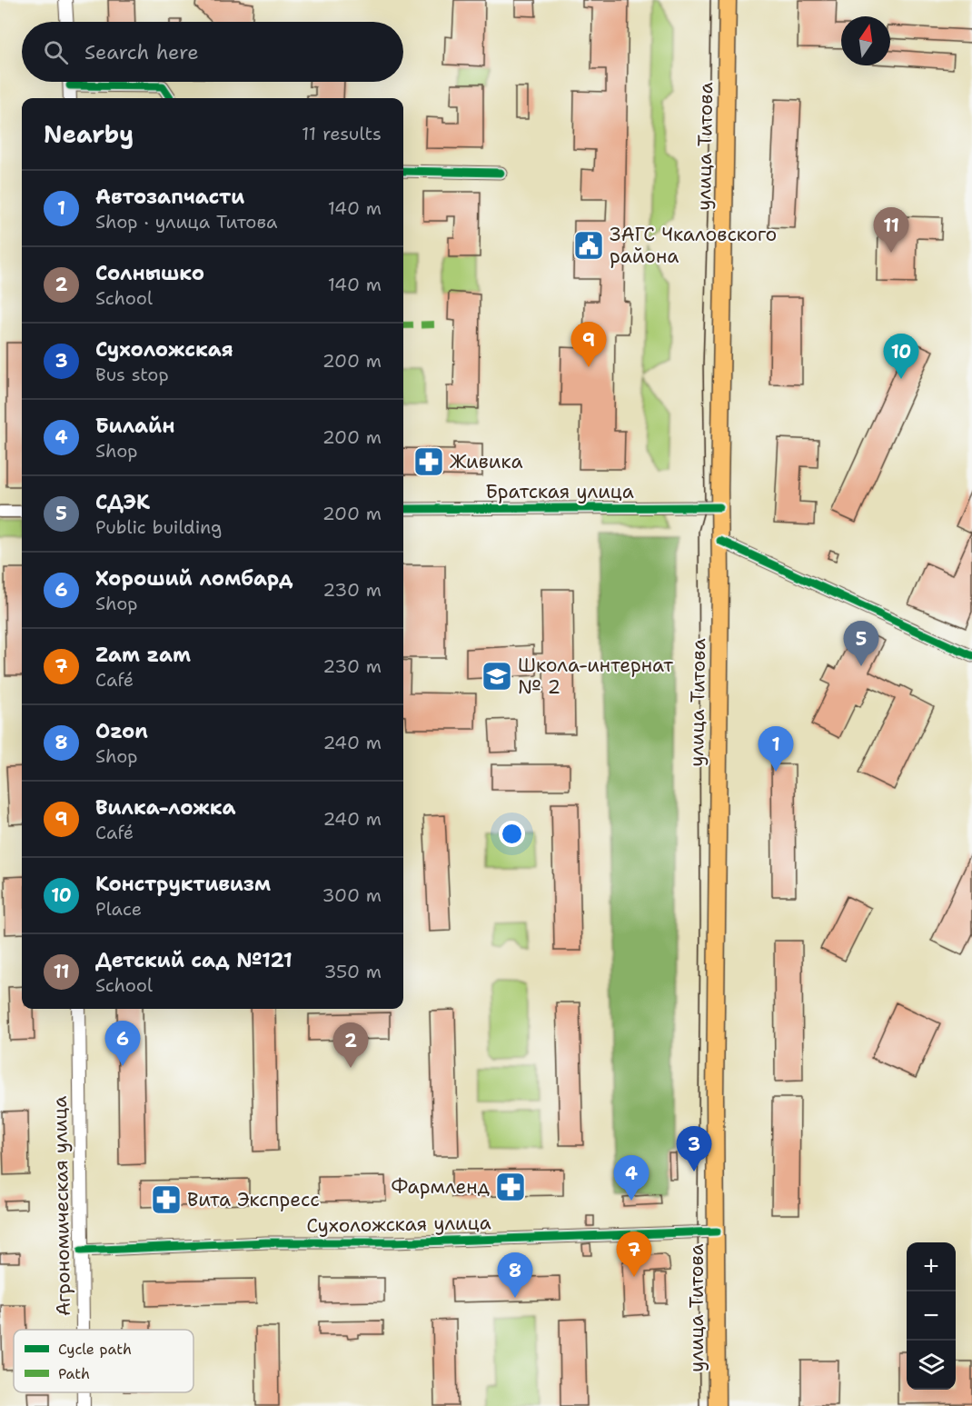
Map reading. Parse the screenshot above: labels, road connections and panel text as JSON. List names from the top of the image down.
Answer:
{
  "streets": {
    "main road": ["улица Титова"],
    "street": ["Братская улица", "Агрономическая улица", "Сухоложская улица"]
  },
  "crossings": [
    ["улица Титова", "Братская улица"],
    ["улица Титова", "Сухоложская улица"],
    ["Агрономическая улица", "Сухоложская улица"]
  ],
  "places": {
    "public building": ["ЗАГС Чкаловского района"],
    "pharmacy": ["Живика", "Фармленд", "Вита Экспресс"],
    "school or university": ["Школа-интернат № 2"]
  },
  "legend": ["Cycle path", "Path"],
  "north": "top",
  "page": {
    "search": "Search here",
    "heading": ["Nearby", "11 results"],
    "list": [
      {
        "mark": "1",
        "name": "Автозапчасти",
        "note": "Shop · улица Титова",
        "value": "140 m"
      },
      {
        "mark": "2",
        "name": "Солнышко",
        "note": "School",
        "value": "140 m"
      },
      {
        "mark": "3",
        "name": "Сухоложская",
        "note": "Bus stop",
        "value": "200 m"
      },
      {
        "mark": "4",
        "name": "Билайн",
        "note": "Shop",
        "value": "200 m"
      },
      {
        "mark": "5",
        "name": "СДЭК",
        "note": "Public building",
        "value": "200 m"
      },
      {
        "mark": "6",
        "name": "Хороший ломбард",
        "note": "Shop",
        "value": "230 m"
      },
      {
        "mark": "7",
        "name": "Zam zam",
        "note": "Café",
        "value": "230 m"
      },
      {
        "mark": "8",
        "name": "Ozon",
        "note": "Shop",
        "value": "240 m"
      },
      {
        "mark": "9",
        "name": "Вилка-ложка",
        "note": "Café",
        "value": "240 m"
      },
      {
        "mark": "10",
        "name": "Конструктивизм",
        "note": "Place",
        "value": "300 m"
      },
      {
        "mark": "11",
        "name": "Детский сад №121",
        "note": "School",
        "value": "350 m"
      }
    ],
    "pins": [
      "11",
      "9",
      "10",
      "5",
      "1",
      "6",
      "2",
      "3",
      "4",
      "7",
      "8"
    ],
    "map_buttons": ["+", "−"]
  }
}
